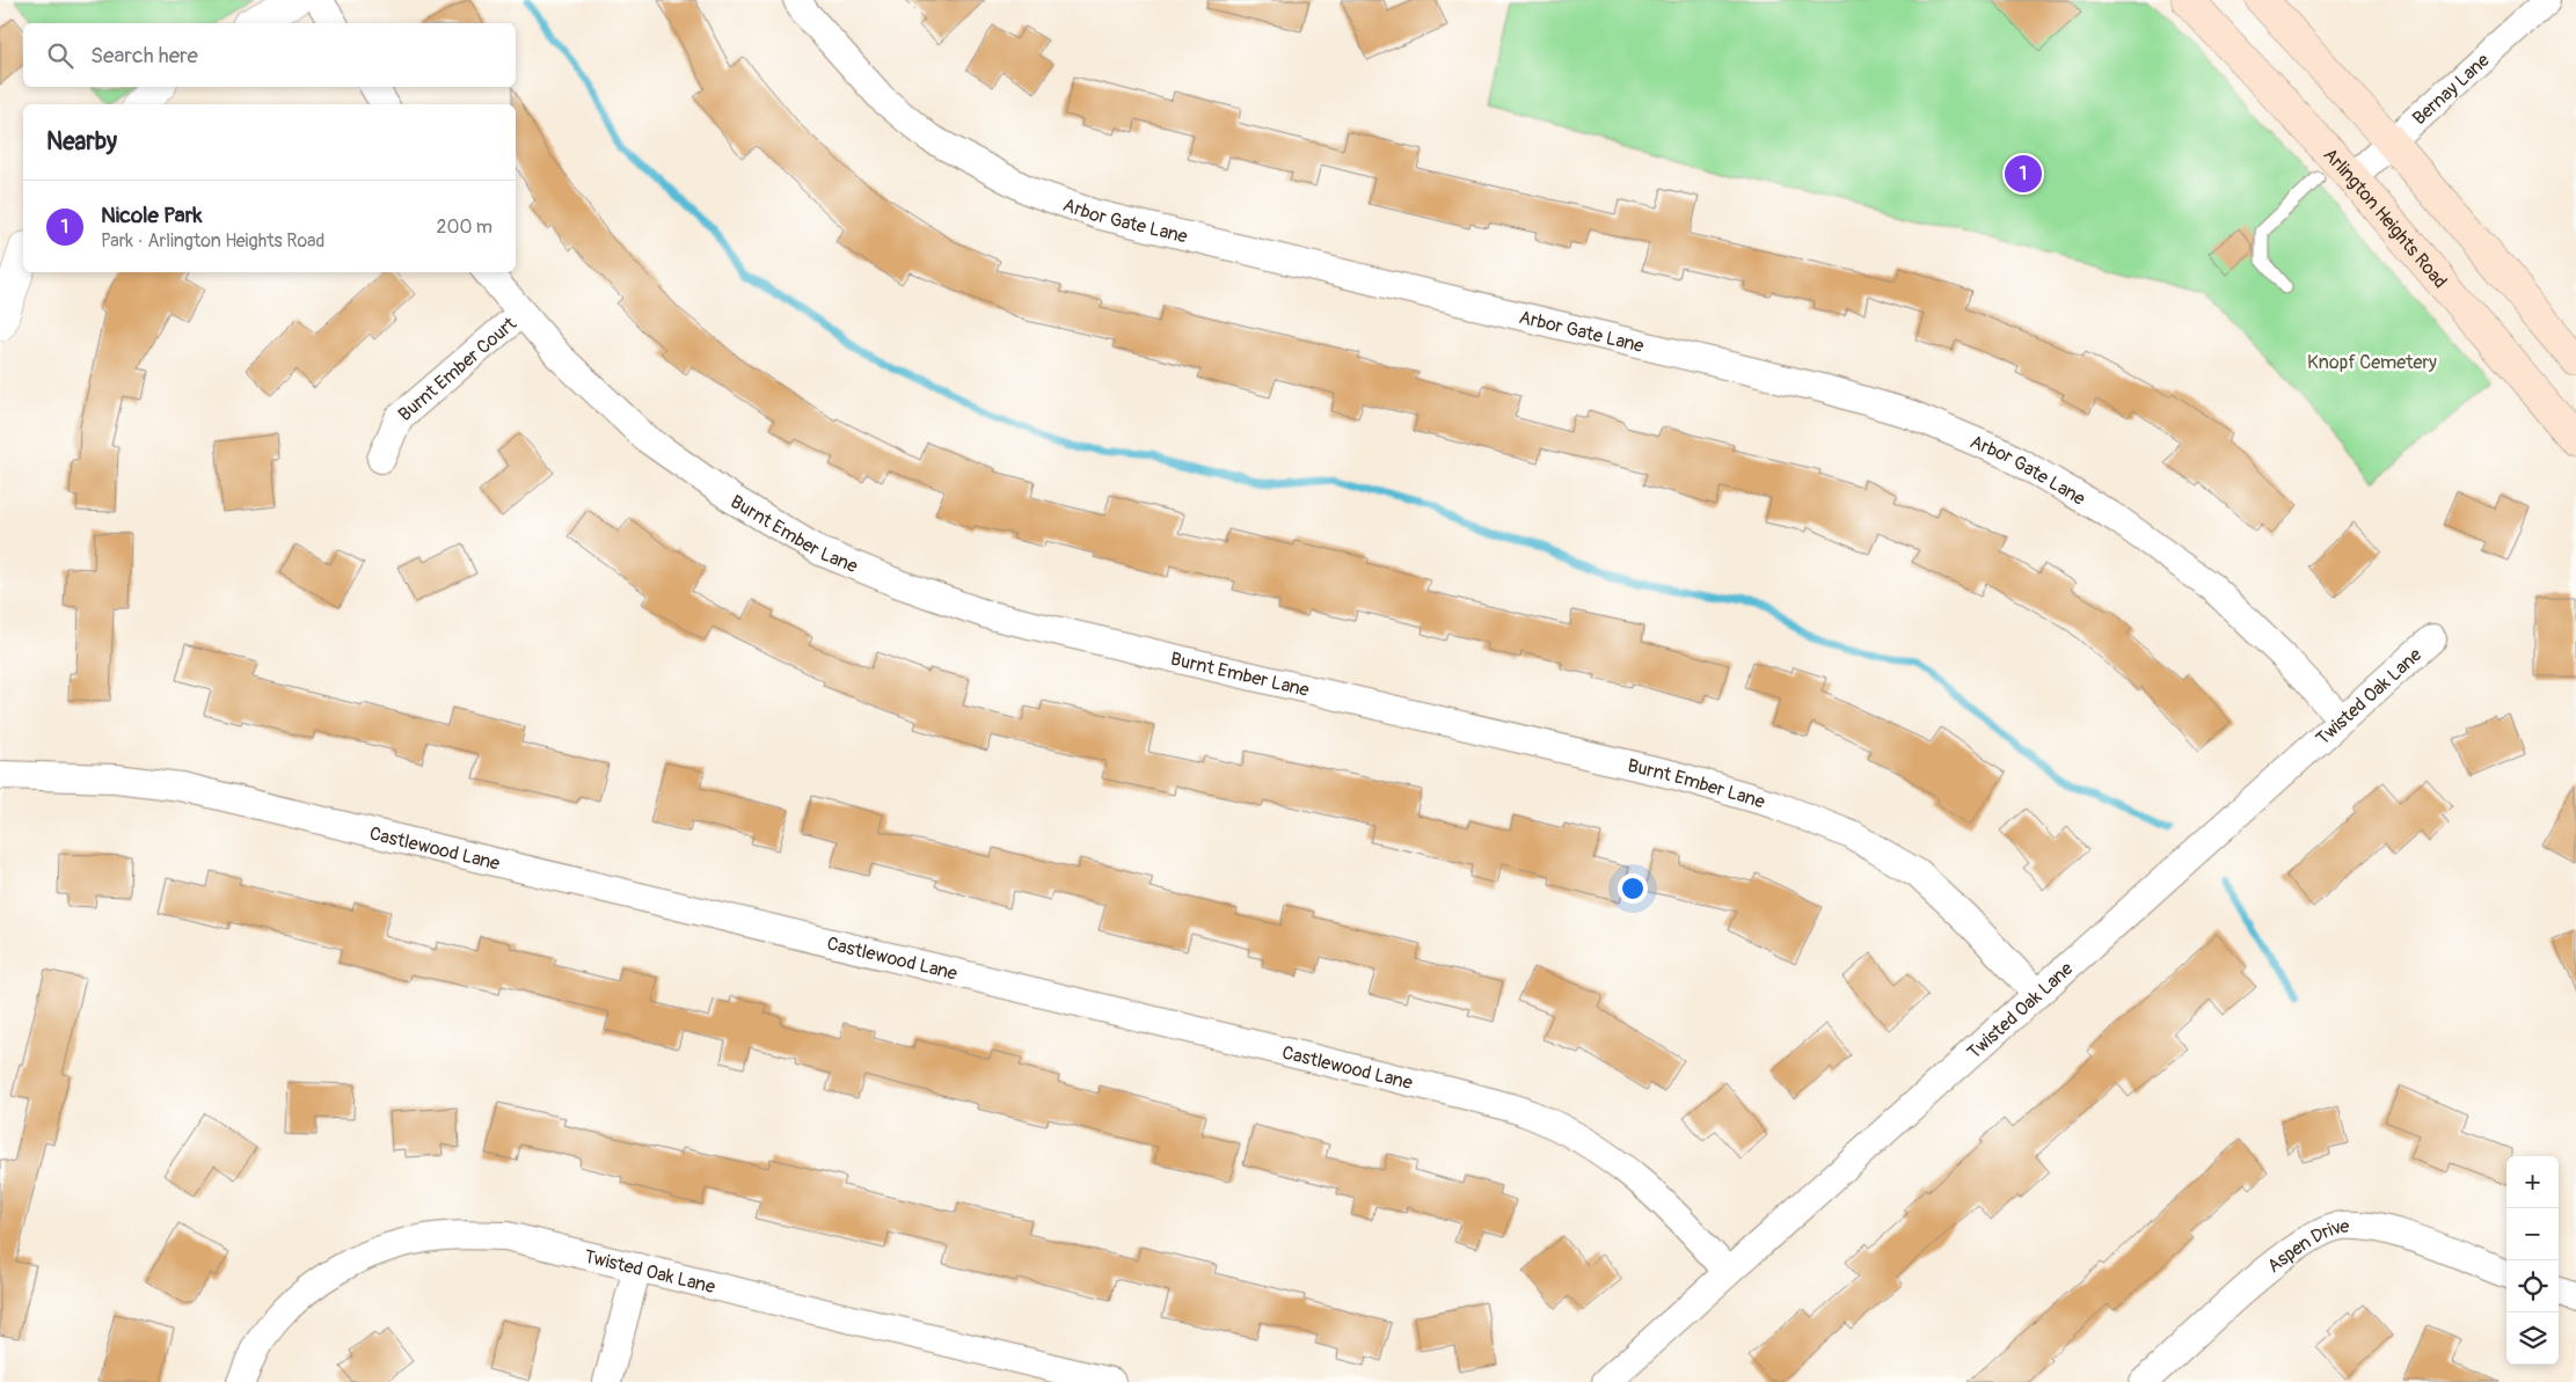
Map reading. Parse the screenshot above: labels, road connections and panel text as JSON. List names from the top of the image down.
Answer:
{
  "streets": {
    "main road": ["Arlington Heights Road"],
    "street": [
      "Bernay Lane",
      "Arbor Gate Lane",
      "Burnt Ember Court",
      "Burnt Ember Lane",
      "Twisted Oak Lane",
      "Castlewood Lane",
      "Aspen Drive"
    ]
  },
  "crossings": [
    ["Bernay Lane", "Arlington Heights Road"],
    ["Arbor Gate Lane", "Twisted Oak Lane"],
    ["Burnt Ember Court", "Burnt Ember Lane"],
    ["Burnt Ember Lane", "Twisted Oak Lane"],
    ["Twisted Oak Lane", "Castlewood Lane"]
  ],
  "parks": ["Knopf Cemetery"],
  "page": {
    "search": "Search here",
    "heading": "Nearby",
    "pins": "1",
    "list": [
      {
        "mark": "1",
        "name": "Nicole Park",
        "note": "Park · Arlington Heights Road",
        "value": "200 m"
      }
    ],
    "map_buttons": ["+", "−"]
  }
}
